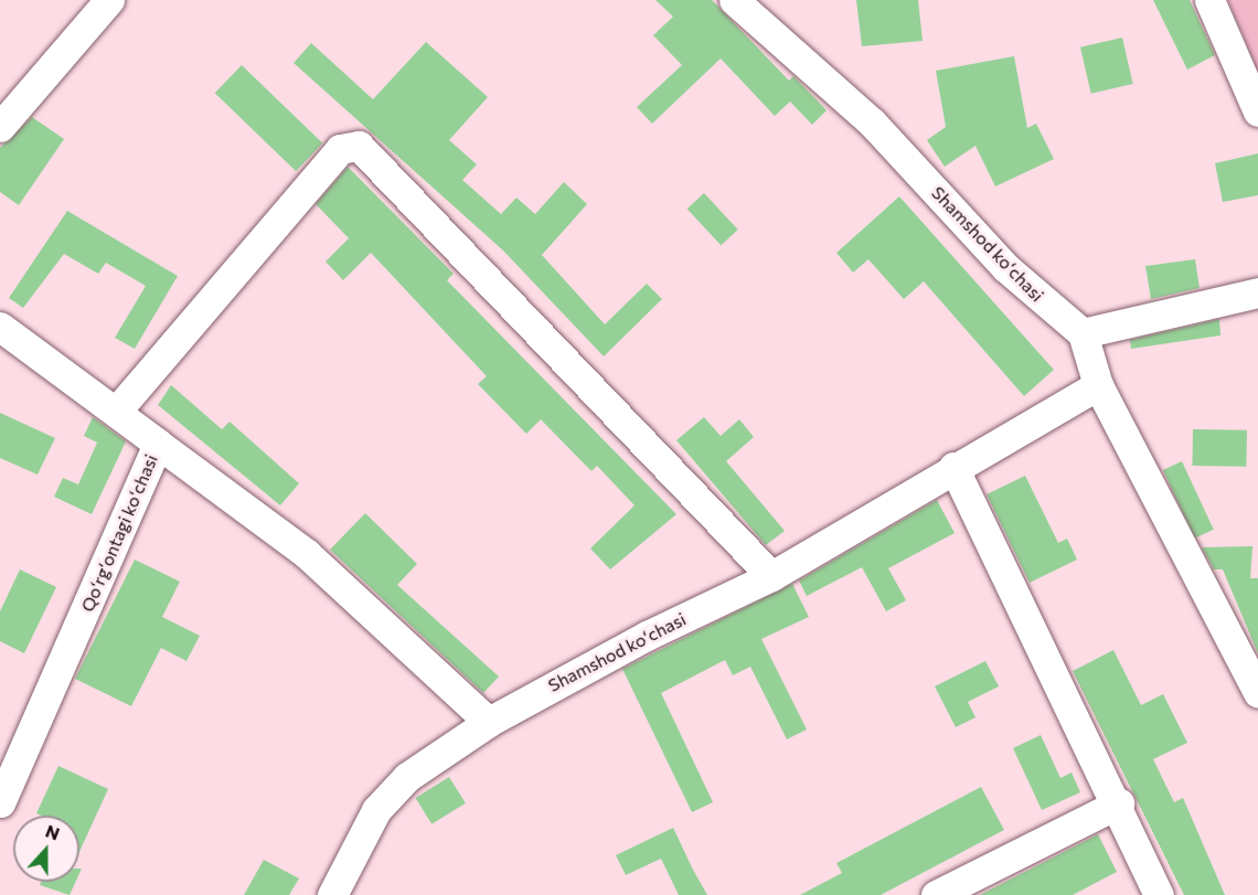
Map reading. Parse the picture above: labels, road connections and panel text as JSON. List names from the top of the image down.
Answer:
{
  "streets": {
    "street": ["Shamshod koʻchasi", "Qoʻrgʻontagi koʻchasi"]
  },
  "north": "top"
}
